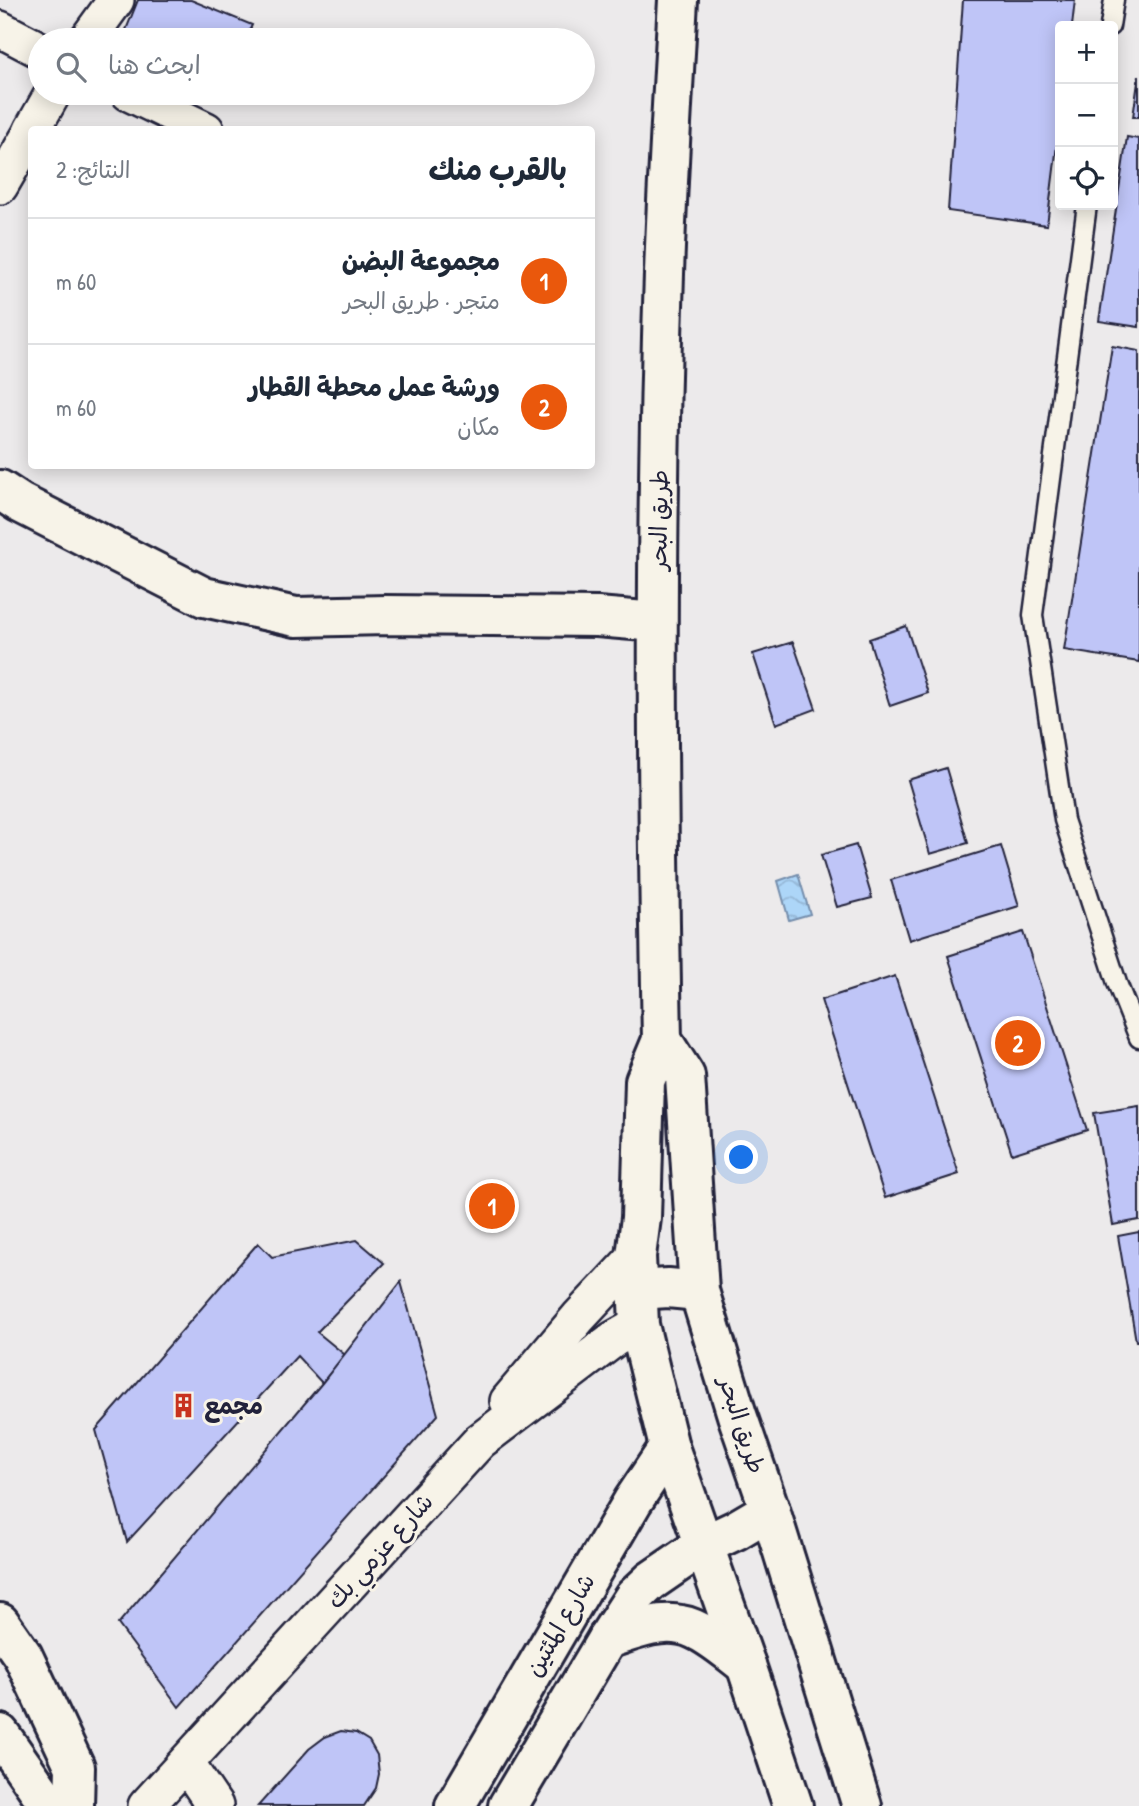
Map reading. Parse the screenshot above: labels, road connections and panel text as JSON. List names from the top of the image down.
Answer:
{
  "streets": {
    "main road": ["طريق البحر", "شارع المئتين"],
    "street": ["شارع عزمي بك"]
  },
  "crossings": [
    ["طريق البحر", "شارع عزمي بك"],
    ["طريق البحر", "شارع المئتين"]
  ],
  "places": {
    "building": ["مجمع"]
  },
  "page": {
    "map_buttons": ["+", "−"],
    "search": "ابحث هنا",
    "heading": ["بالقرب منك", "النتائج: 2"],
    "list": [
      {
        "mark": "1",
        "name": "مجموعة البضن",
        "note": "متجر · طريق البحر",
        "value": "60 m"
      },
      {
        "mark": "2",
        "name": "ورشة عمل محطة القطار",
        "note": "مكان",
        "value": "60 m"
      }
    ],
    "pins": ["2", "1"]
  }
}
